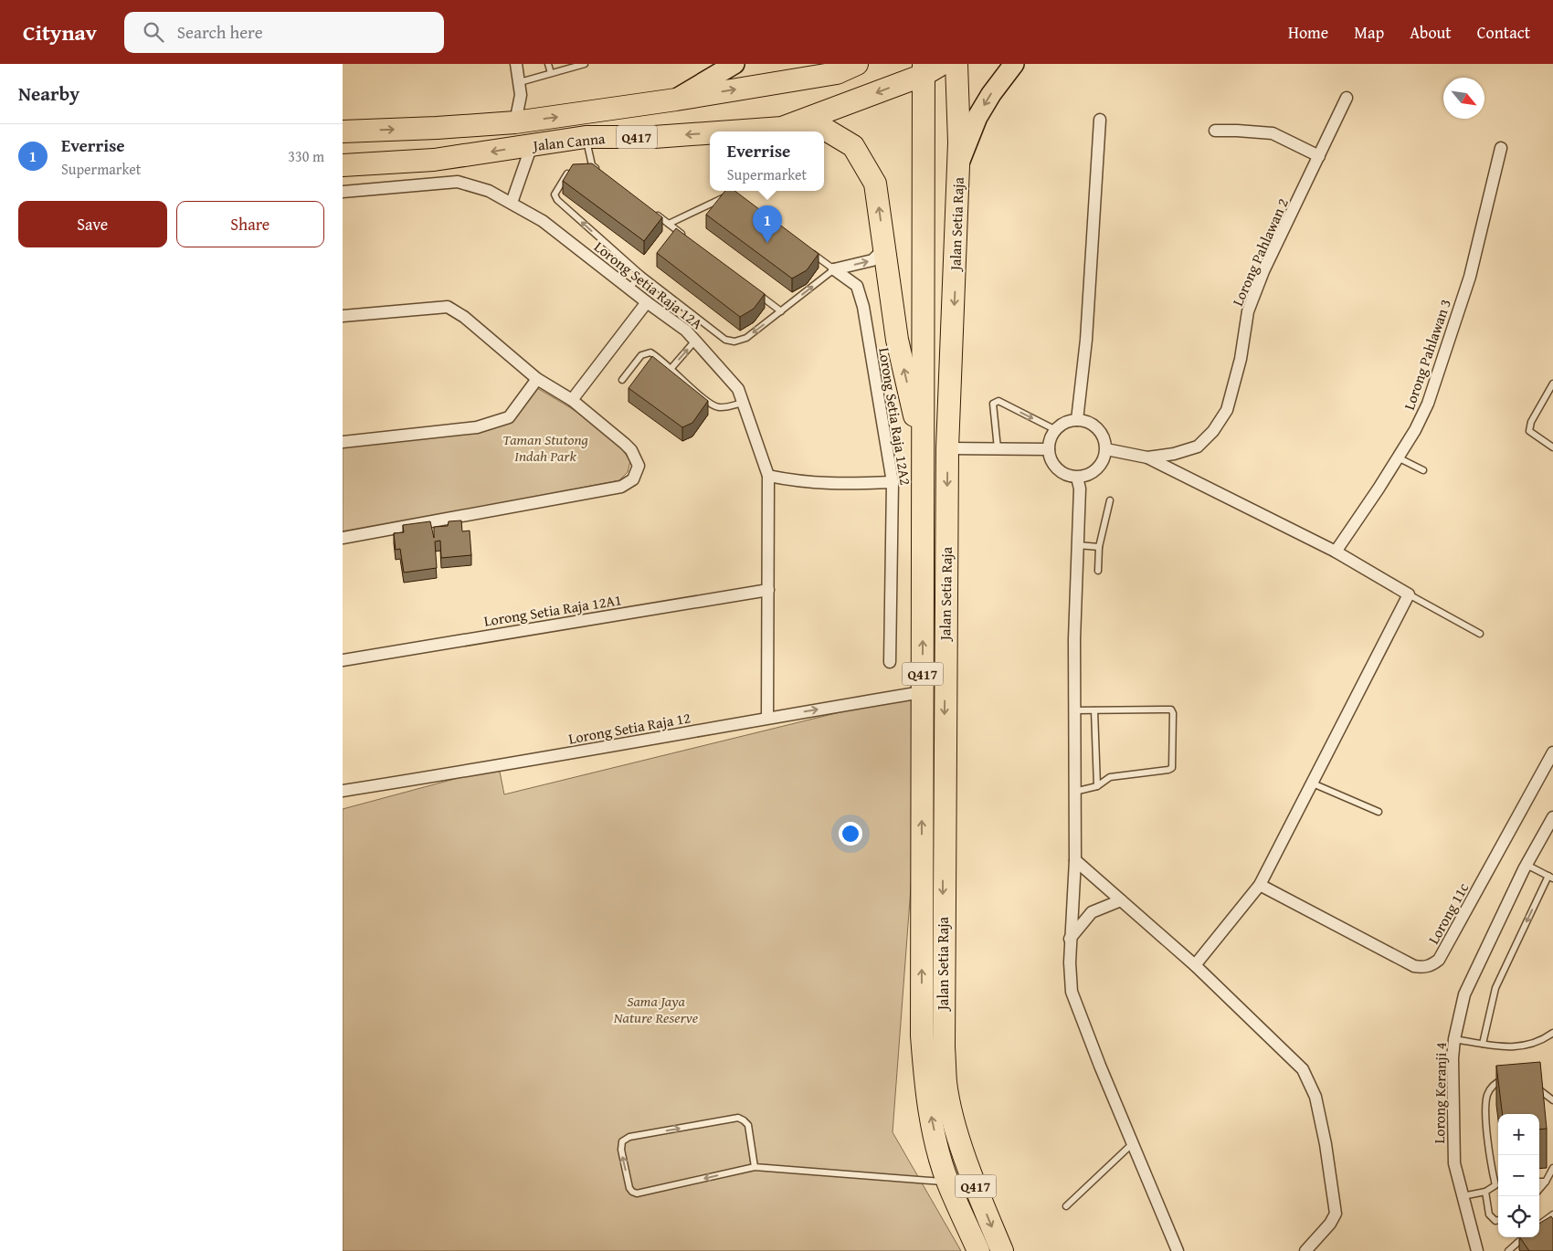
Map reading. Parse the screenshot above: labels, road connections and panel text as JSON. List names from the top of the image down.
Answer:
{
  "streets": {
    "highway": ["Q417", "Jalan Canna", "Jalan Setia Raja"],
    "street": [
      "Lorong Pahlawan 2",
      "Lorong Setia Raja 12A",
      "Lorong Pahlawan 3",
      "Lorong Setia Raja 12A2",
      "Lorong Setia Raja 12A1",
      "Lorong Setia Raja 12",
      "Lorong 11c",
      "Lorong Keranji 4"
    ]
  },
  "crossings": [
    ["Jalan Canna", "Jalan Setia Raja"],
    ["Jalan Setia Raja", "Lorong Setia Raja 12"],
    ["Lorong Setia Raja 12A", "Lorong Setia Raja 12A1"],
    ["Lorong Setia Raja 12A", "Lorong Setia Raja 12"]
  ],
  "parks": ["Taman Stutong Indah Park", "Sama Jaya Nature Reserve"],
  "north": "bottom right",
  "page": {
    "header": "Citynav",
    "search": "Search here",
    "nav": [
      "Home",
      "Map",
      "About",
      "Contact"
    ],
    "heading": "Nearby",
    "list": [
      {
        "mark": "1",
        "name": "Everrise",
        "note": "Supermarket",
        "value": "330 m"
      }
    ],
    "popup": ["Everrise", "Supermarket"],
    "buttons": ["Save", "Share"],
    "pins": "1",
    "map_buttons": ["+", "−"]
  }
}
